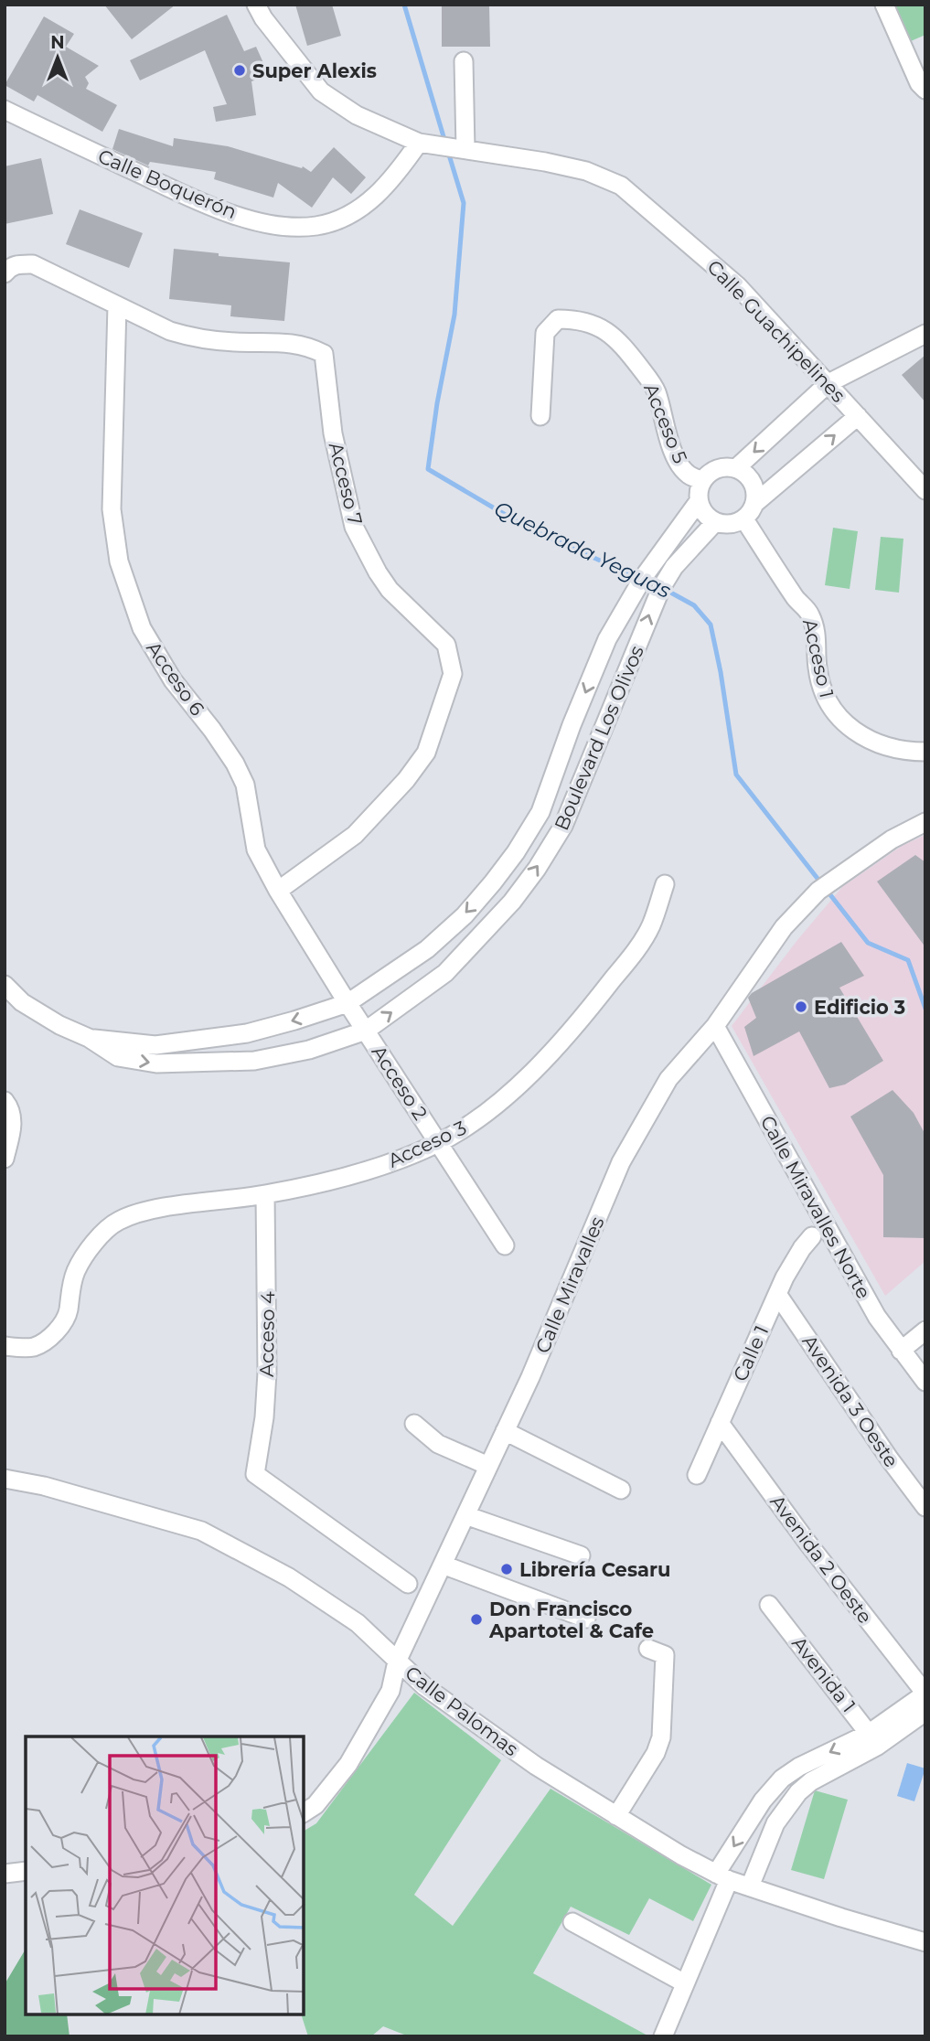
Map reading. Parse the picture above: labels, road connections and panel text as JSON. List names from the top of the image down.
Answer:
{
  "streets": {
    "street": [
      "Calle Boquerón",
      "Calle Guachipelines",
      "Acceso 5",
      "Acceso 7",
      "Acceso 1",
      "Acceso 6",
      "Boulevard Los Olivos",
      "Acceso 2",
      "Acceso 3",
      "Calle Miravalles Norte",
      "Calle Miravalles",
      "Acceso 4",
      "Calle 1",
      "Avenida 3 Oeste",
      "Avenida 2 Oeste",
      "Avenida 1",
      "Calle Palomas"
    ]
  },
  "crossings": [
    ["Calle Boquerón", "Calle Guachipelines"],
    ["Acceso 5", "Acceso 1"],
    ["Acceso 5", "Boulevard Los Olivos"],
    ["Acceso 7", "Acceso 6"],
    ["Acceso 1", "Boulevard Los Olivos"],
    ["Acceso 6", "Boulevard Los Olivos"],
    ["Acceso 6", "Acceso 2"],
    ["Boulevard Los Olivos", "Acceso 2"],
    ["Acceso 2", "Acceso 3"],
    ["Acceso 3", "Acceso 4"],
    ["Calle Miravalles Norte", "Calle Miravalles"],
    ["Calle Miravalles", "Calle Palomas"],
    ["Calle 1", "Avenida 3 Oeste"],
    ["Calle 1", "Avenida 2 Oeste"]
  ],
  "water": ["Quebrada Yeguas"],
  "places": [
    "Super Alexis",
    "Edificio 3",
    "Librería Cesaru",
    "Don Francisco Apartotel & Cafe"
  ],
  "north": "top"
}
